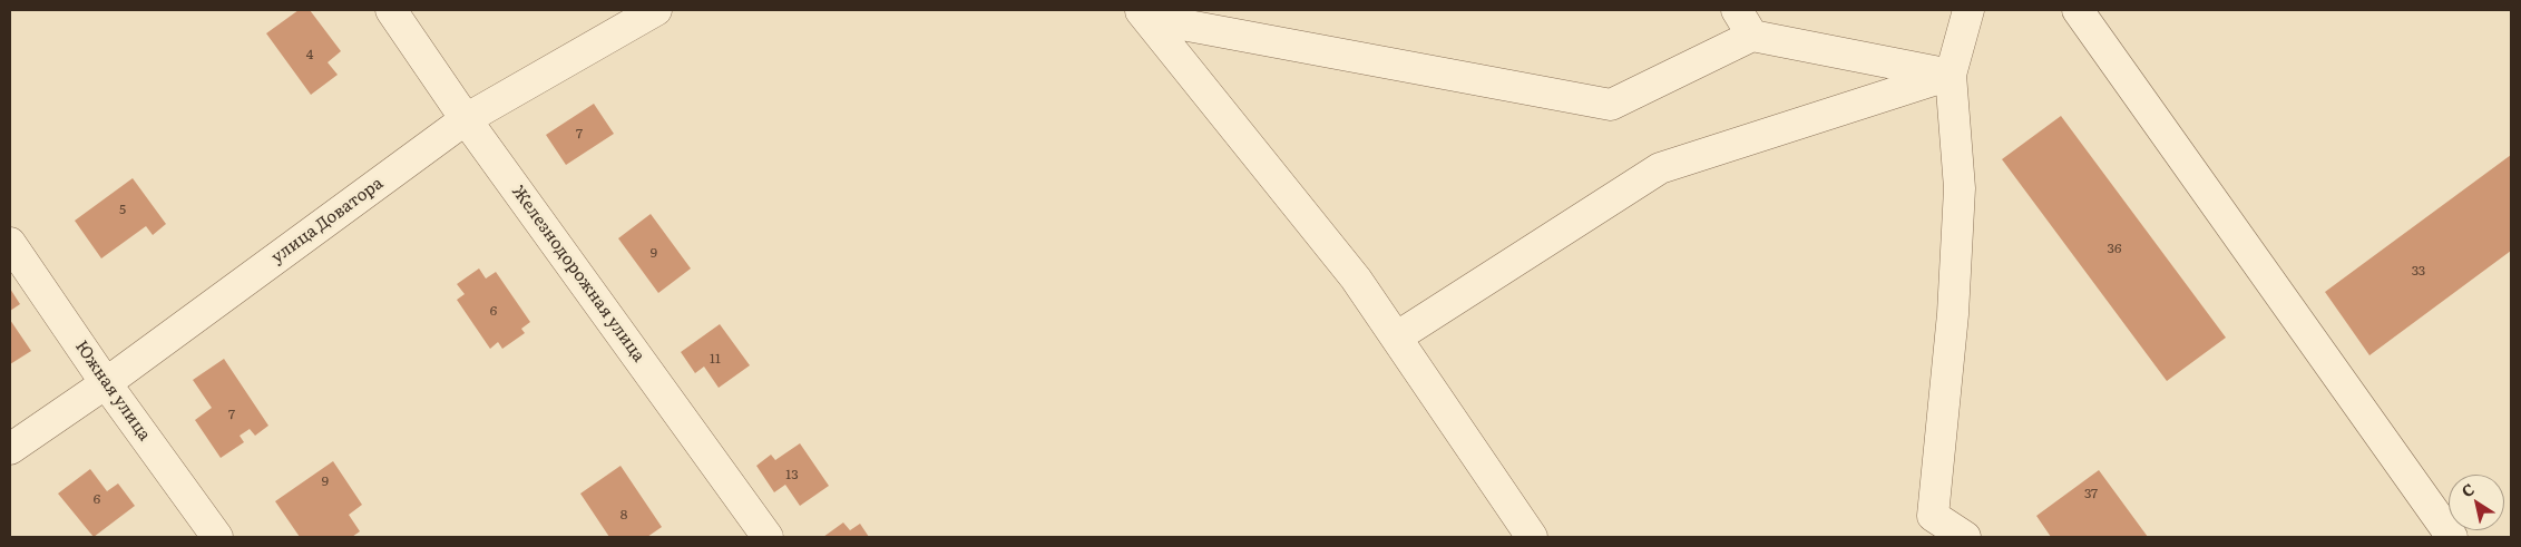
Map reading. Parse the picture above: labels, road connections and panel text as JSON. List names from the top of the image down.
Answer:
{
  "streets": {
    "street": ["улица Доватора", "Железнодорожная улица", "Южная улица"]
  },
  "crossings": [
    ["улица Доватора", "Железнодорожная улица"],
    ["улица Доватора", "Южная улица"]
  ],
  "house_numbers": [
    "4",
    "7",
    "5",
    "36",
    "9",
    "33",
    "6",
    "11",
    "7",
    "13",
    "9",
    "37",
    "6",
    "8"
  ],
  "north": "top left"
}
